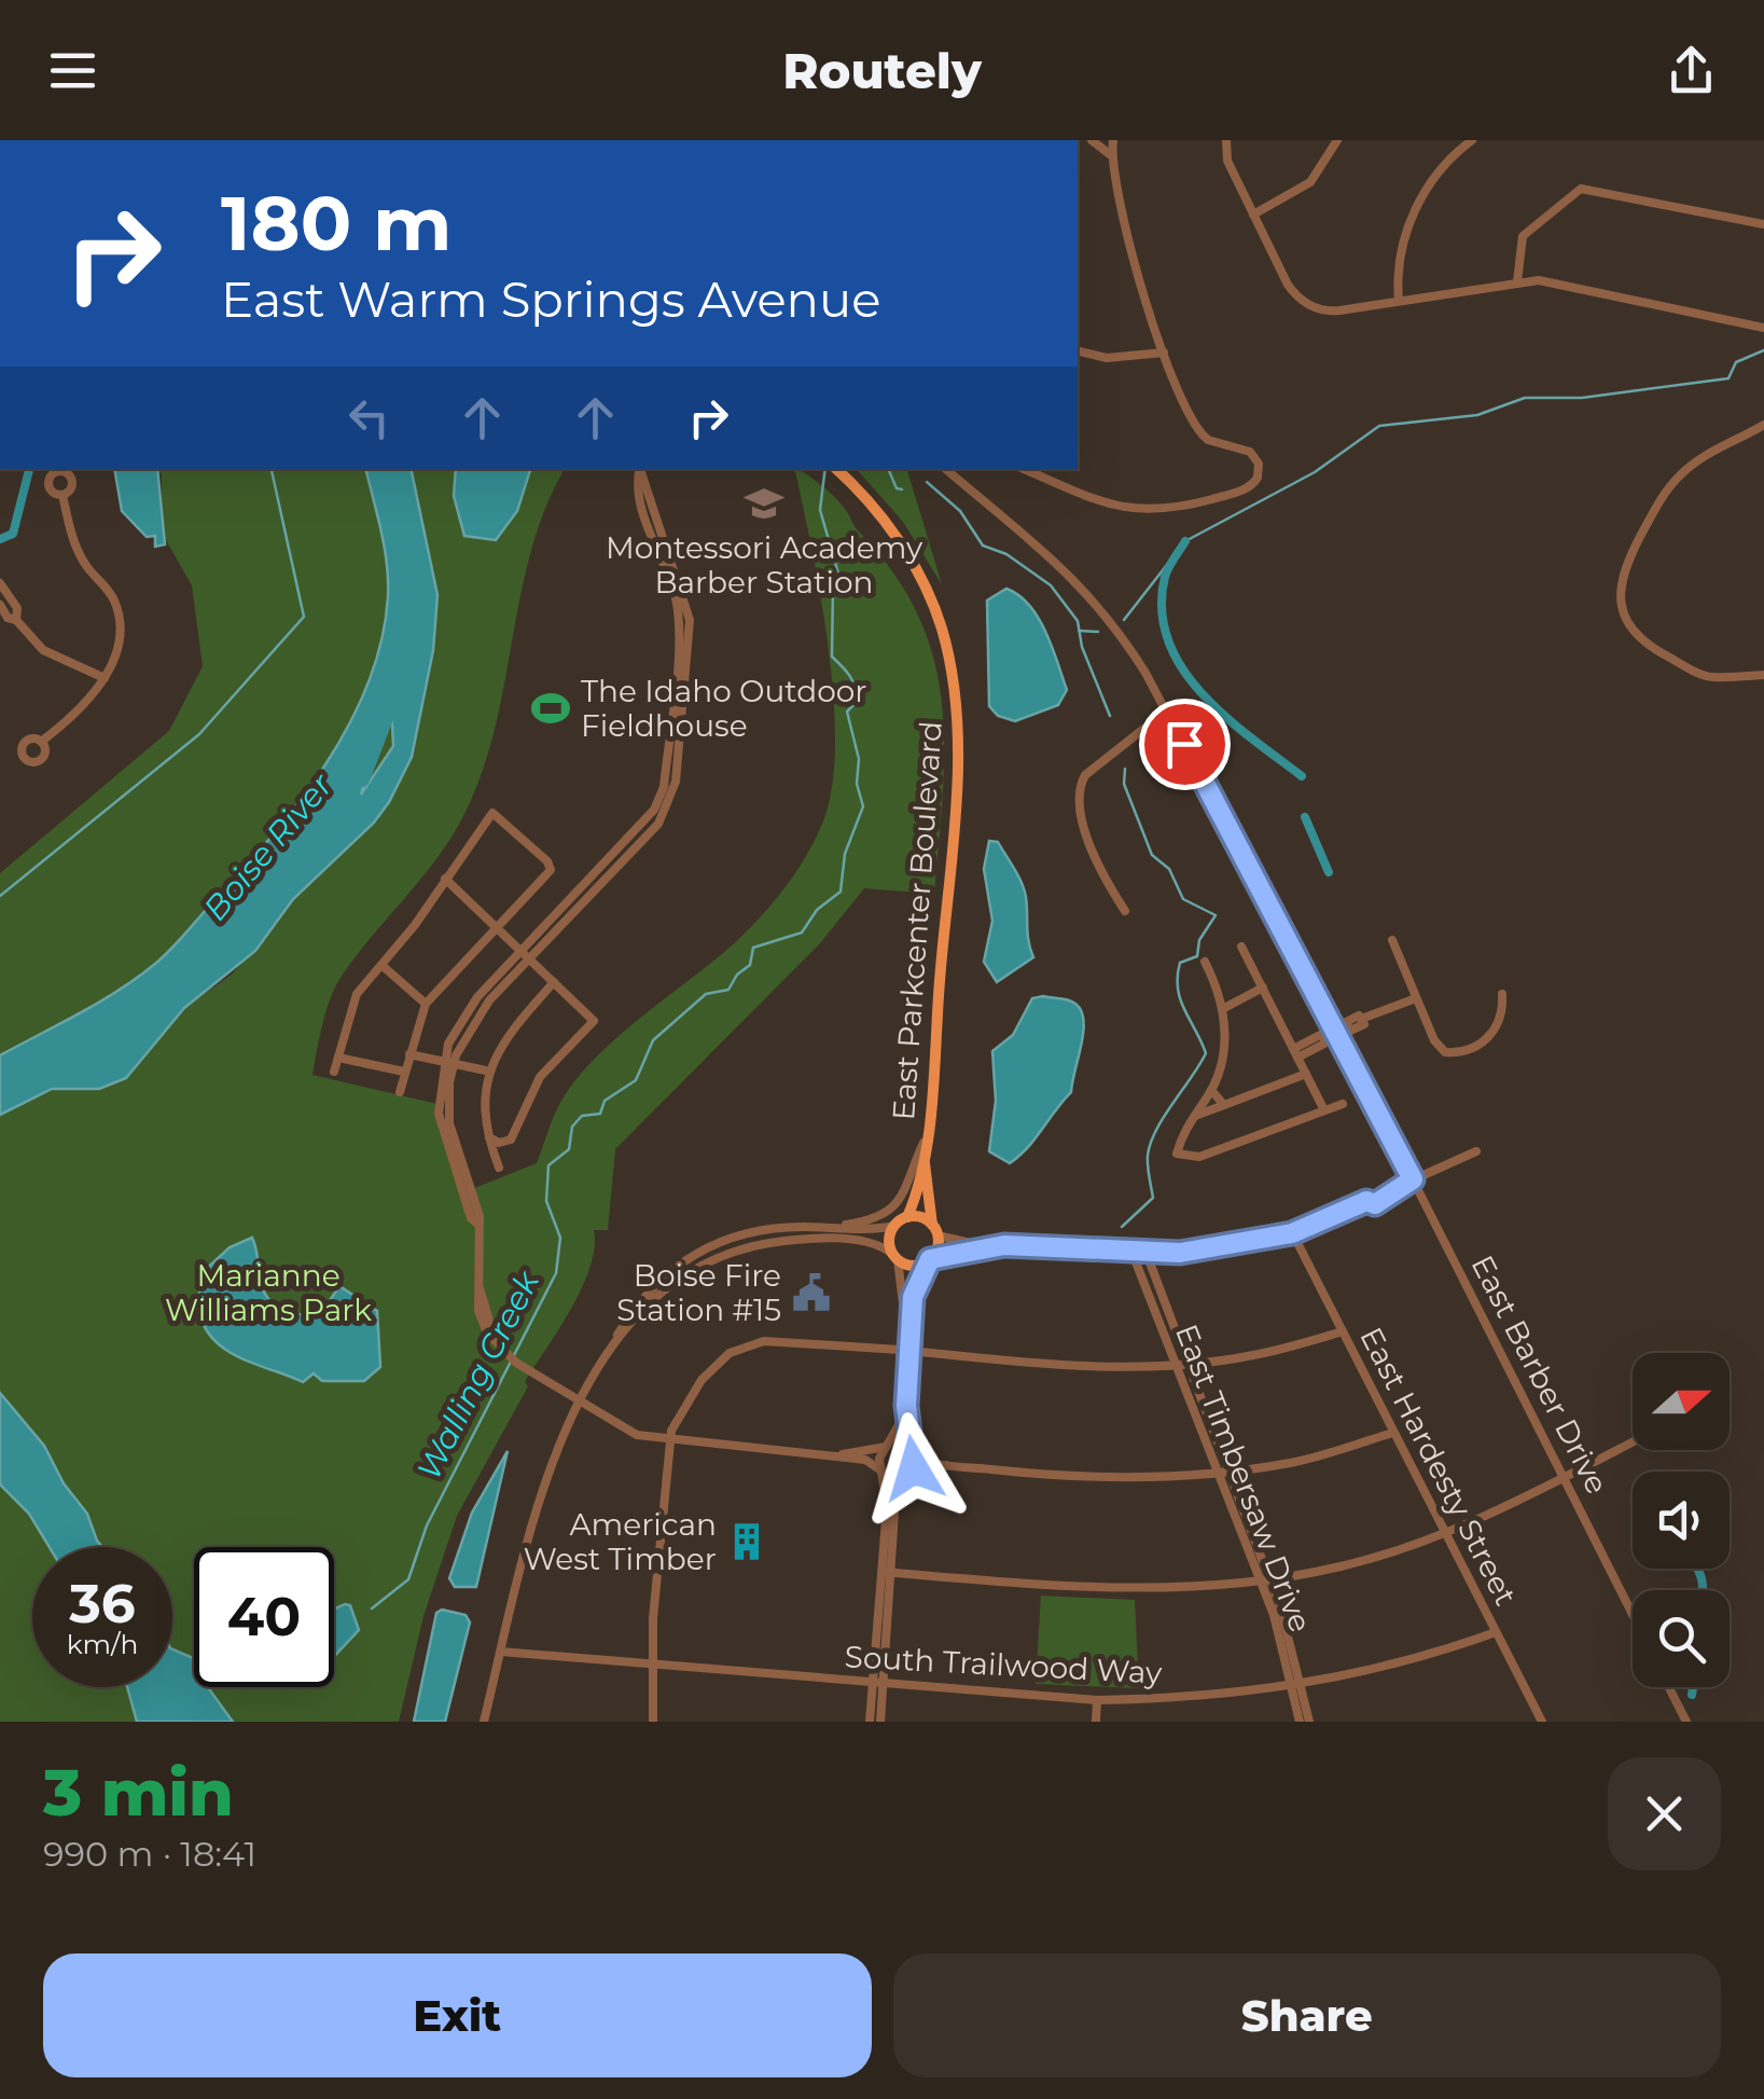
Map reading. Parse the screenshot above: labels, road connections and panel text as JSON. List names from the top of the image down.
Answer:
{
  "streets": {
    "main road": ["East Parkcenter Boulevard"],
    "street": [
      "East Barber Drive",
      "East Hardesty Street",
      "East Timbersaw Drive",
      "South Trailwood Way"
    ]
  },
  "crossings": [
    ["East Hardesty Street", "South Trailwood Way"],
    ["East Timbersaw Drive", "South Trailwood Way"]
  ],
  "water": ["Boise River", "Walling Creek"],
  "parks": ["Marianne Williams Park"],
  "places": {
    "school or university": ["Montessori Academy Barber Station"],
    "sports": ["The Idaho Outdoor Fieldhouse"],
    "public building": ["Boise Fire Station #15"],
    "building": ["American West Timber"]
  },
  "north": "right",
  "page": {
    "header": "Routely",
    "turn": ["180 m", "East Warm Springs Avenue"],
    "speed": "36 km/h",
    "limit": "40",
    "heading": ["3 min", "990 m · 18:41"],
    "buttons": ["Exit", "Share"]
  }
}
